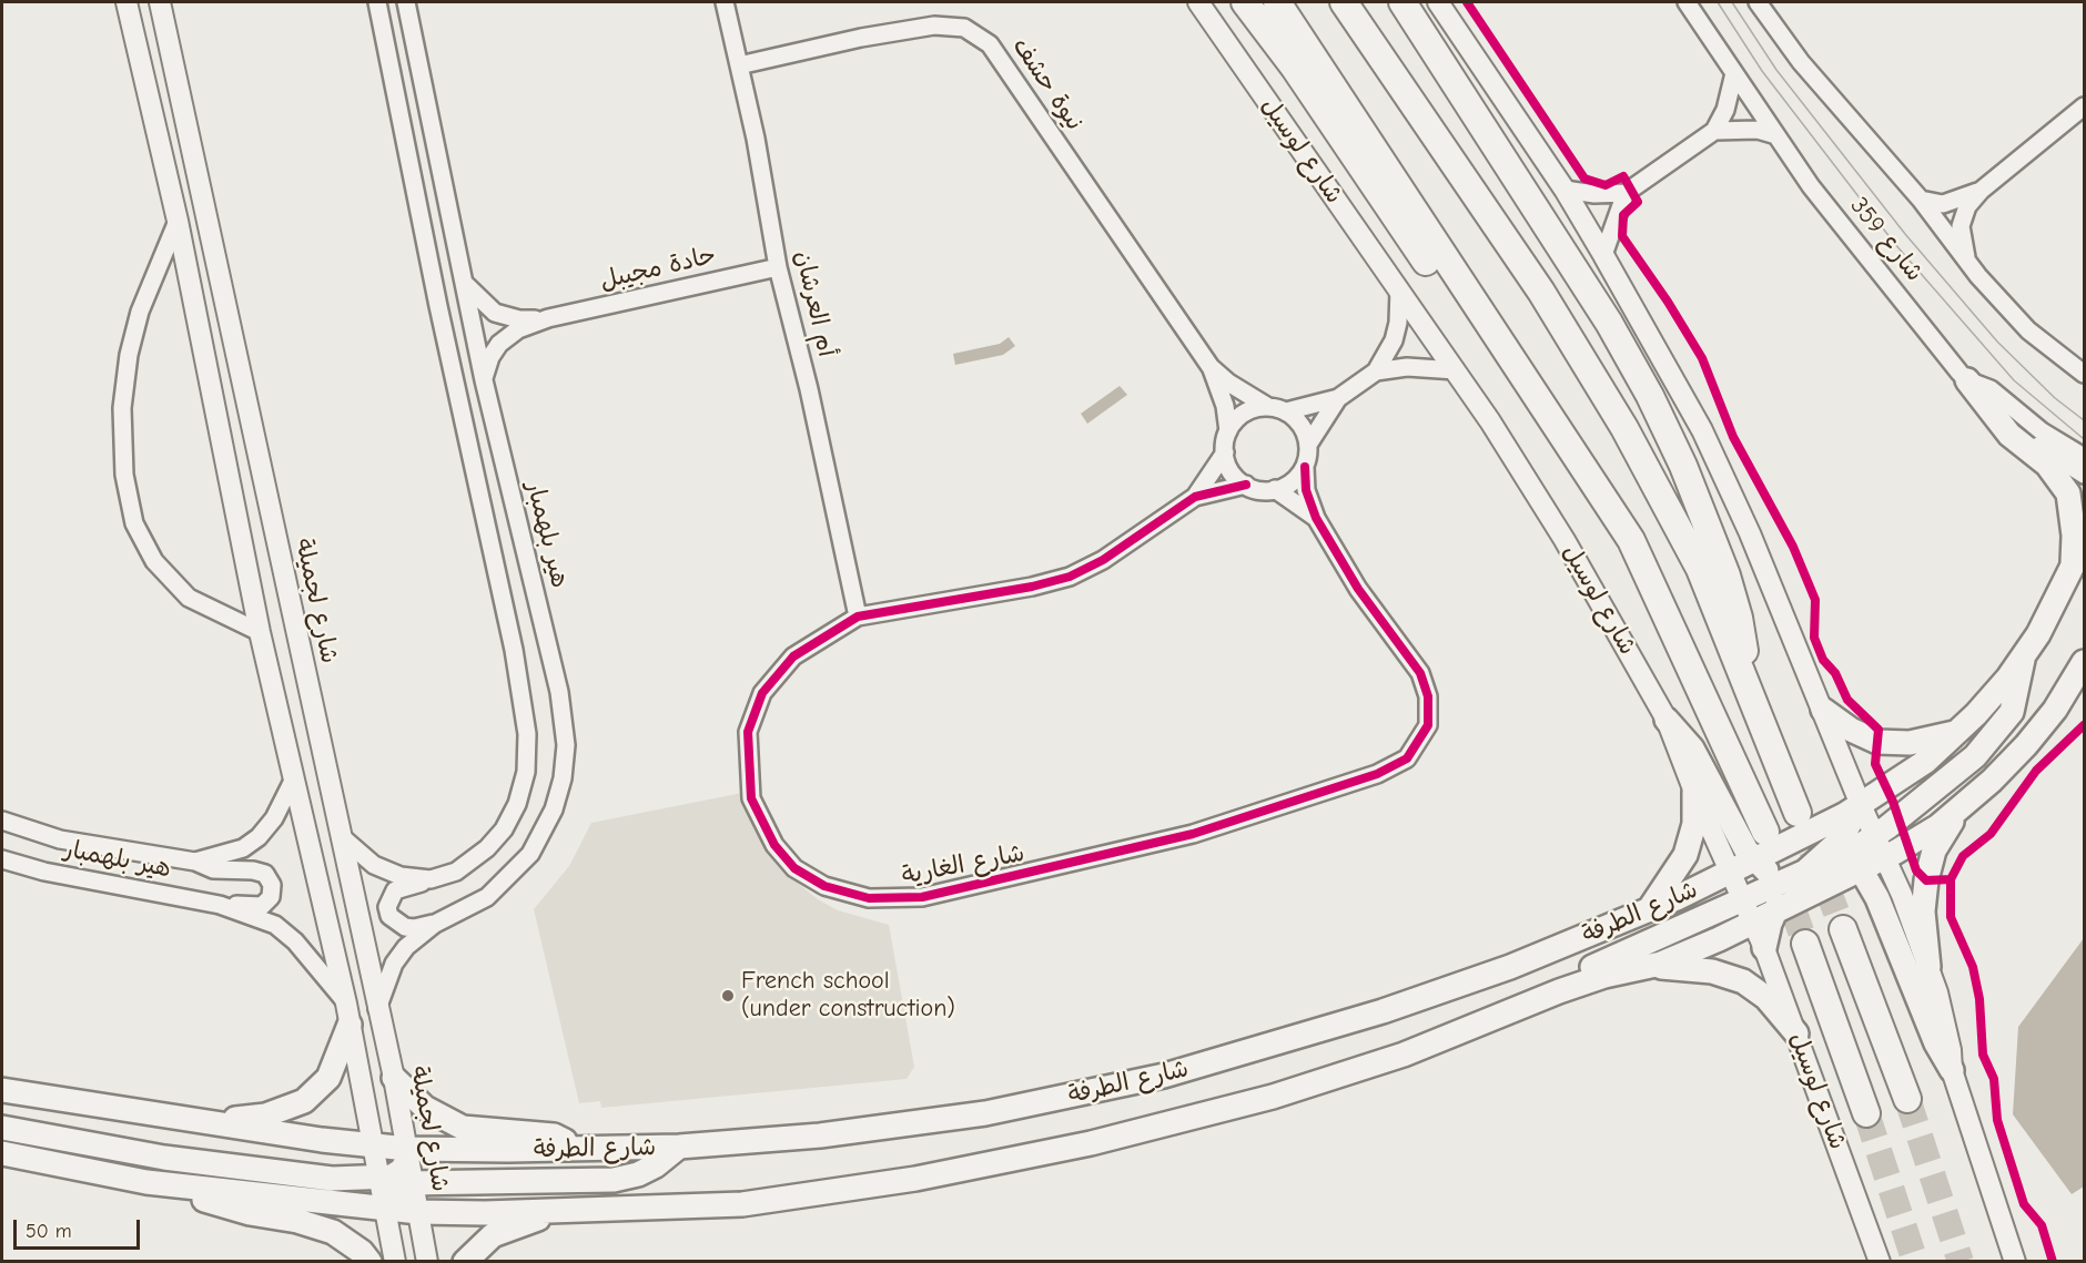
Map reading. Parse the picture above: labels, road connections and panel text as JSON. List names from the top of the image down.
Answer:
{
  "streets": {
    "highway": ["شارع لوسيل"],
    "main road": ["شارع الطرفة"],
    "street": [
      "نيوة حشف",
      "شارع 359",
      "حادة مجيبل",
      "أم العرشان",
      "هير بلهمبار",
      "شارع لجميلة",
      "شارع الغارية"
    ]
  },
  "crossings": [
    ["نيوة حشف", "أم العرشان"],
    ["نيوة حشف", "شارع الغارية"],
    ["شارع لوسيل", "شارع الطرفة"],
    ["حادة مجيبل", "أم العرشان"],
    ["حادة مجيبل", "هير بلهمبار"],
    ["أم العرشان", "شارع الغارية"],
    ["هير بلهمبار", "شارع لجميلة"],
    ["شارع لجميلة", "شارع الطرفة"]
  ],
  "places": ["French school (under construction)"],
  "scale_bar": "50 m"
}
